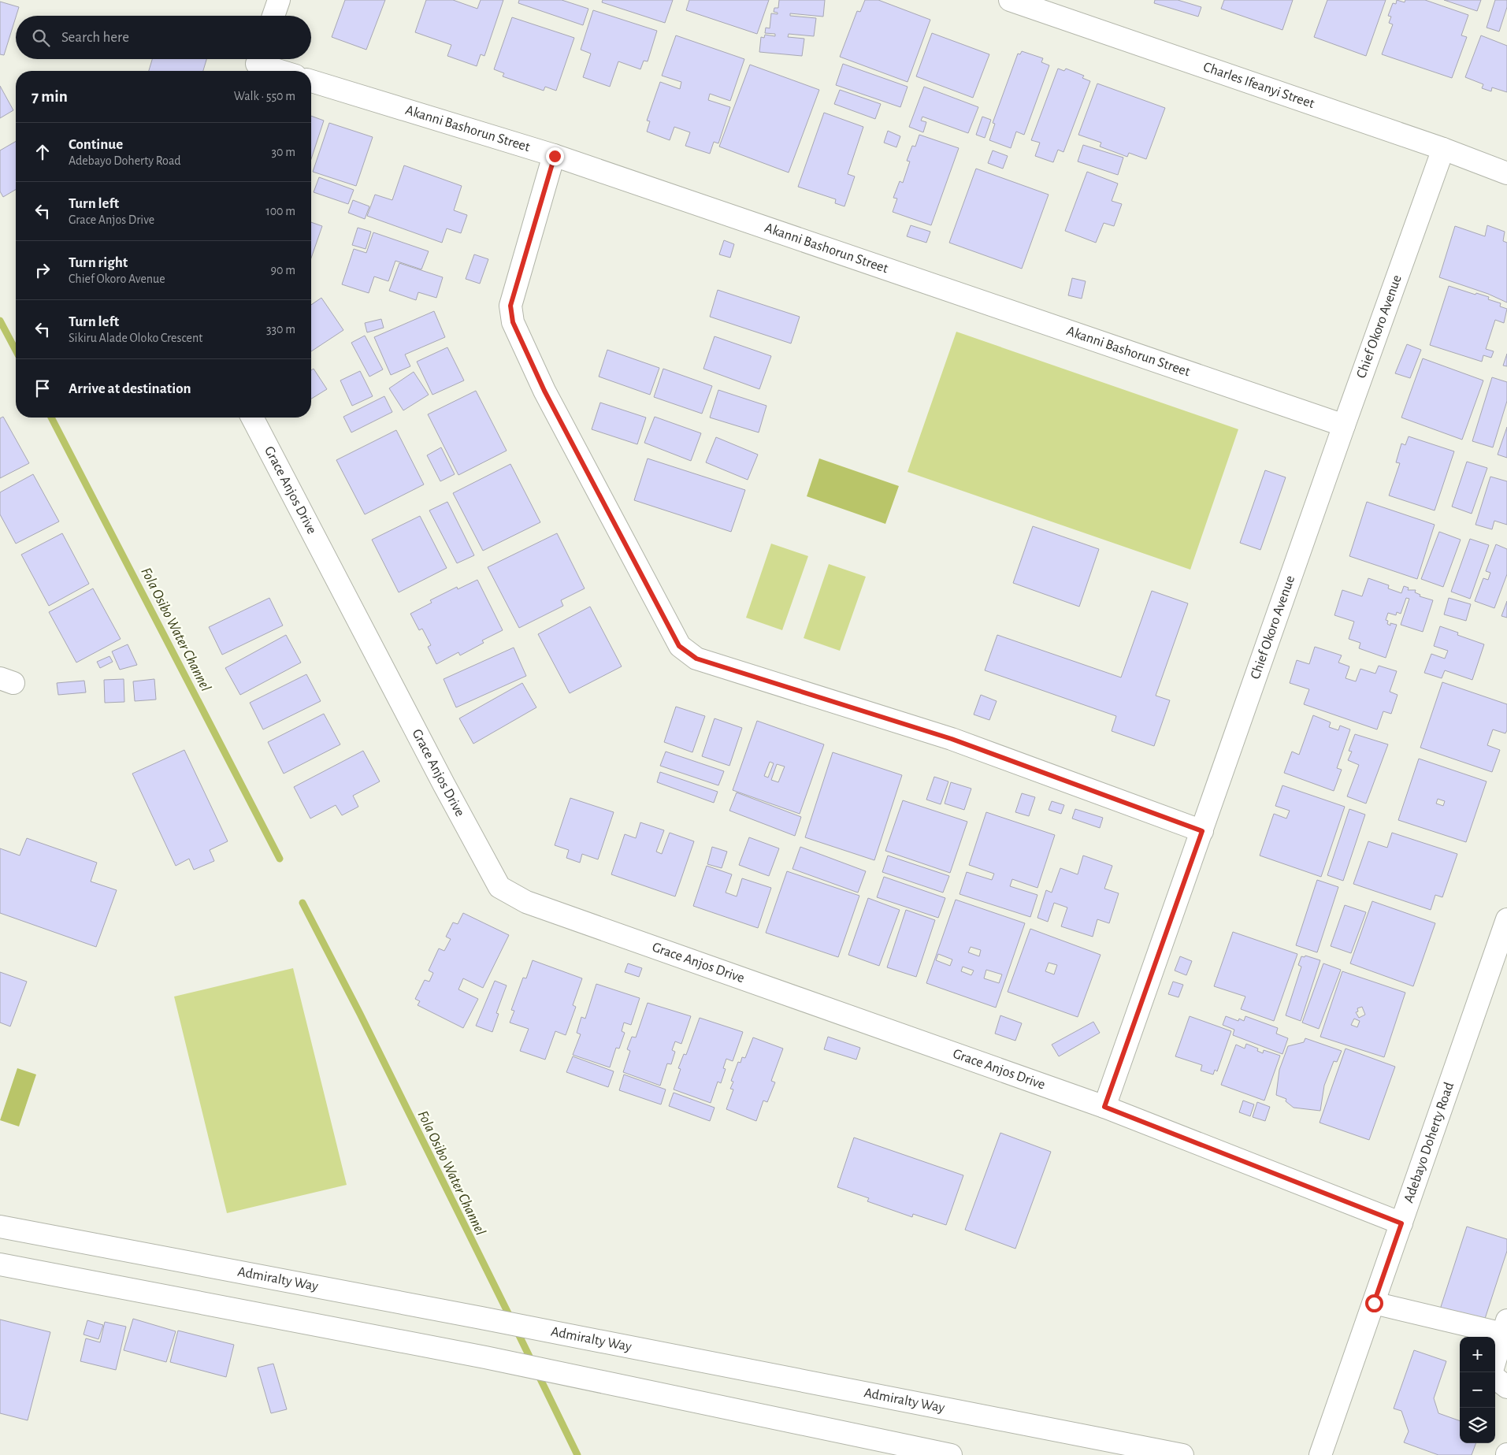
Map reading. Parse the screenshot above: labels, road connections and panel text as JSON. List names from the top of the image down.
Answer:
{
  "streets": {
    "street": [
      "Charles Ifeanyi Street",
      "Akanni Bashorun Street",
      "Chief Okoro Avenue",
      "Grace Anjos Drive",
      "Adebayo Doherty Road",
      "Admiralty Way"
    ]
  },
  "crossings": [
    ["Charles Ifeanyi Street", "Chief Okoro Avenue"],
    ["Akanni Bashorun Street", "Chief Okoro Avenue"],
    ["Chief Okoro Avenue", "Grace Anjos Drive"],
    ["Grace Anjos Drive", "Adebayo Doherty Road"]
  ],
  "water": ["Fola Osibo Water Channel"],
  "page": {
    "search": "Search here",
    "heading": ["7 min", "Walk · 550 m"],
    "list": [
      ["Continue", "Adebayo Doherty Road", "30 m"],
      ["Turn left", "Grace Anjos Drive", "100 m"],
      ["Turn right", "Chief Okoro Avenue", "90 m"],
      ["Turn left", "Sikiru Alade Oloko Crescent", "330 m"],
      "Arrive at destination"
    ],
    "map_buttons": ["+", "−"]
  }
}
